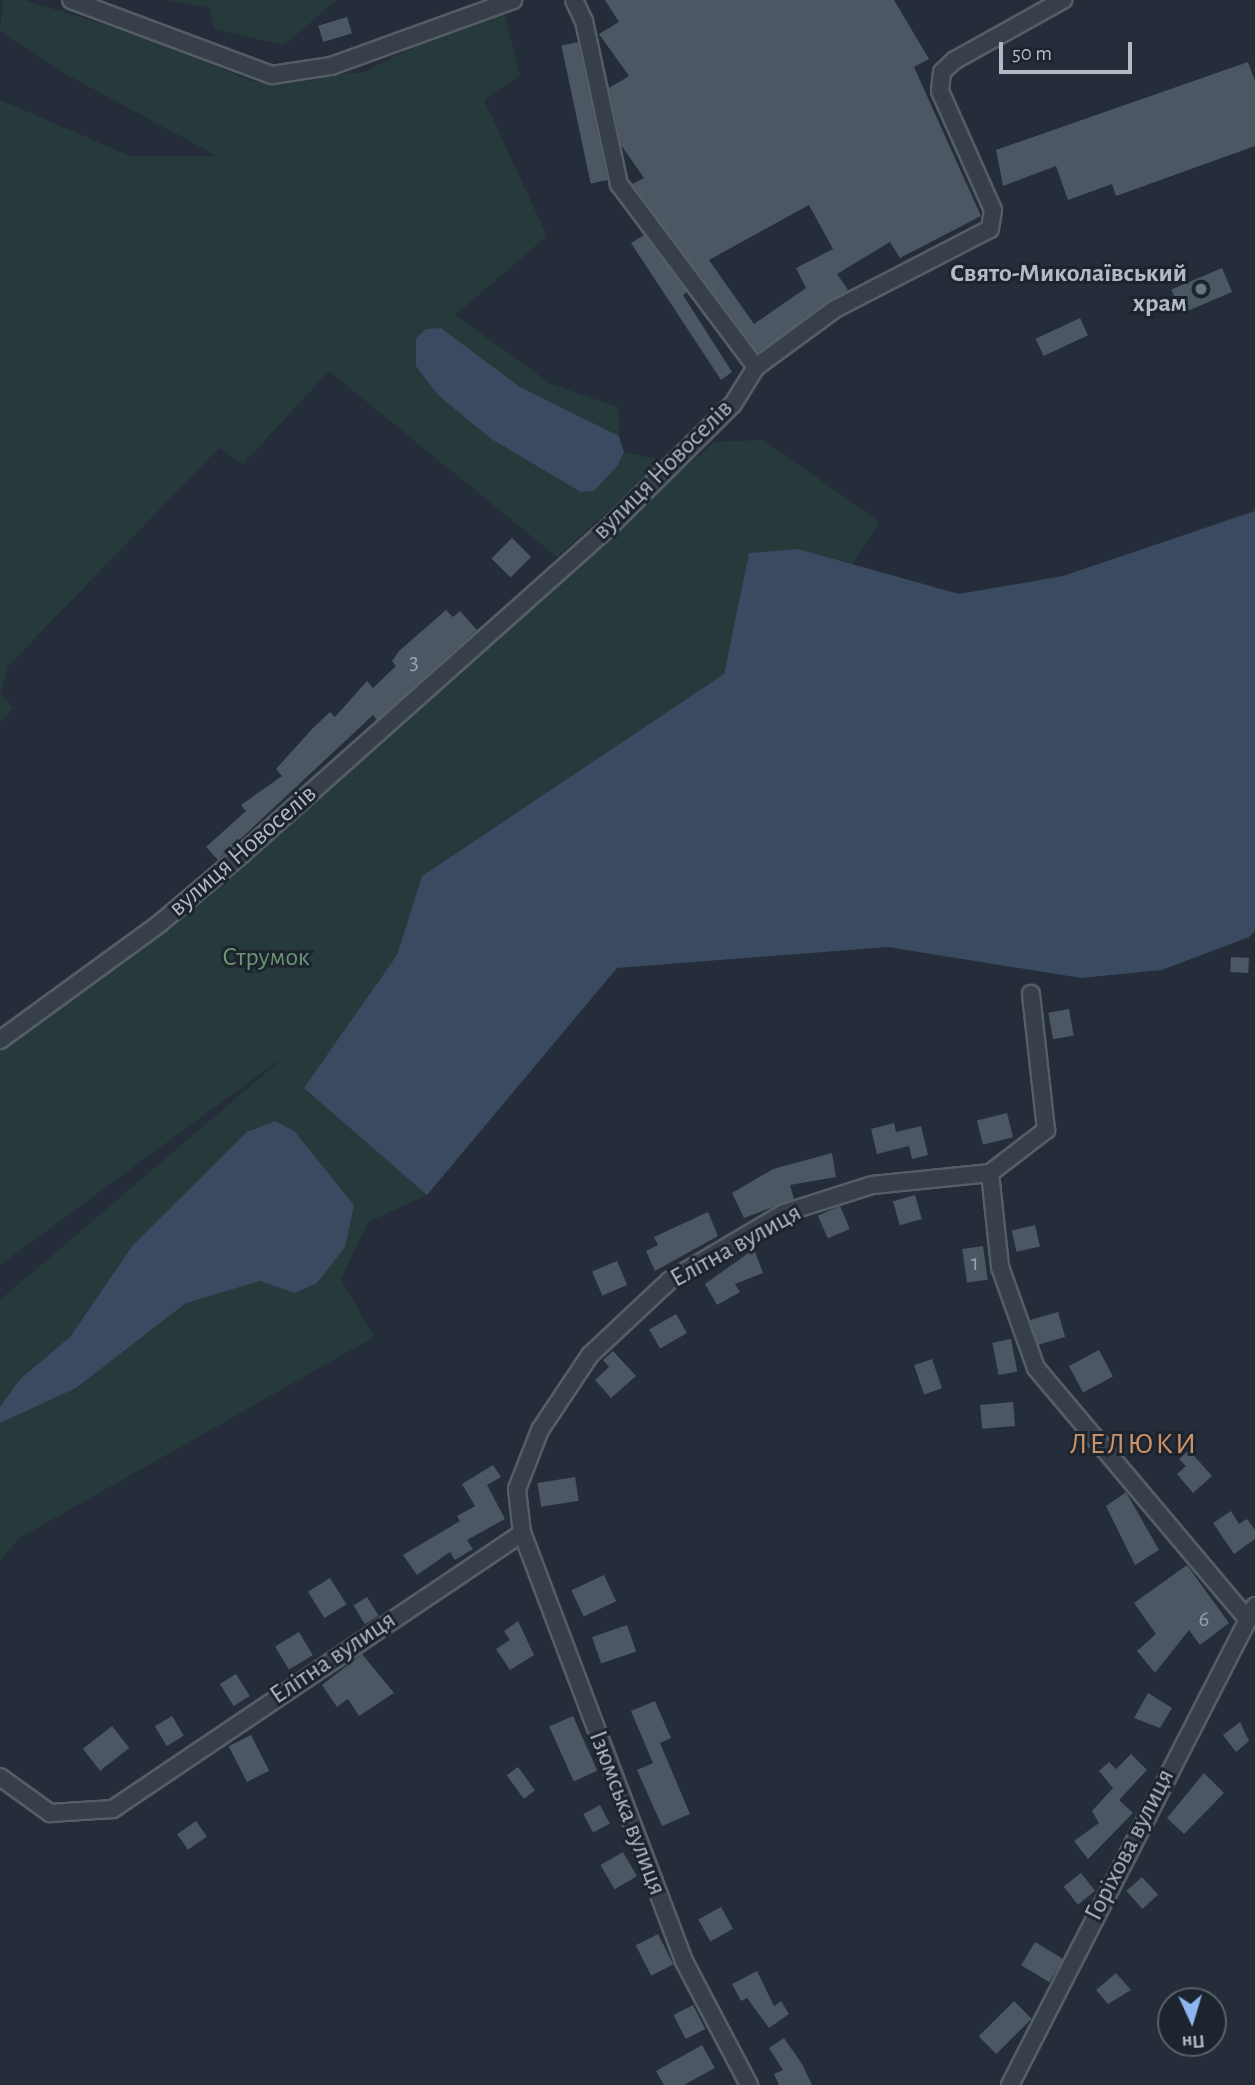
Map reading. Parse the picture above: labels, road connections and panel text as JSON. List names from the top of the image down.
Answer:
{
  "streets": {
    "street": [
      "вулиця Новоселів",
      "Елітна вулиця",
      "Ізюмська вулиця",
      "Горіхова вулиця"
    ]
  },
  "crossings": [
    ["Елітна вулиця", "Ізюмська вулиця"]
  ],
  "districts": ["ЛЕЛЮКИ"],
  "parks": ["Струмок"],
  "places": ["Свято-Миколаївський храм"],
  "house_numbers": ["3", "1", "6"],
  "scale_bar": "50 m",
  "north": "bottom"
}
